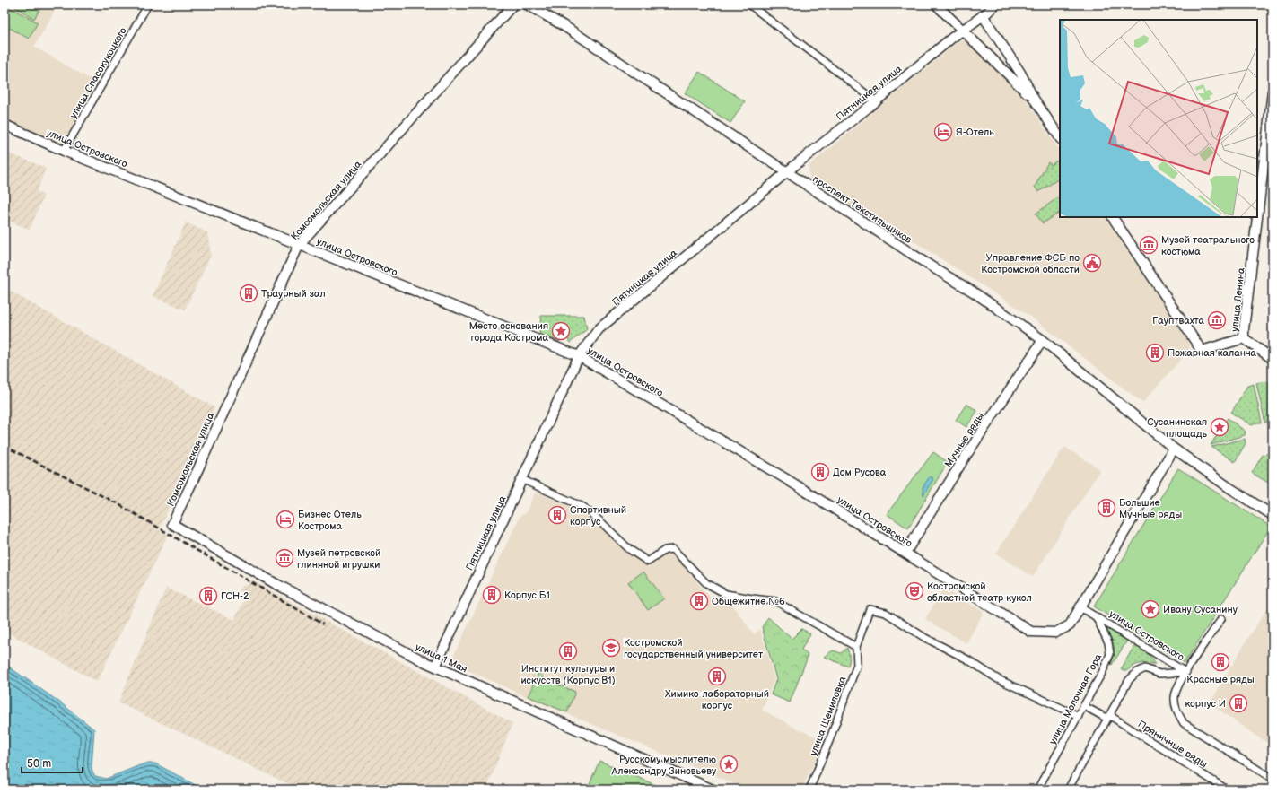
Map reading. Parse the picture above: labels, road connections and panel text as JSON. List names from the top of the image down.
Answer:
{
  "streets": {
    "street": [
      "улица Спасокукоцкого",
      "Пятницкая улица",
      "улица Островского",
      "Комсомольская улица",
      "проспект Текстильщиков",
      "улица Ленина",
      "Мучные ряды",
      "улица 1 Мая",
      "улица Молочная Гора",
      "улица Щемиловка",
      "Пряничные ряды"
    ]
  },
  "crossings": [
    ["улица Спасокукоцкого", "улица Островского"],
    ["Пятницкая улица", "улица Островского"],
    ["Пятницкая улица", "проспект Текстильщиков"],
    ["Пятницкая улица", "улица 1 Мая"],
    ["улица Островского", "Комсомольская улица"],
    ["улица Островского", "Мучные ряды"],
    ["улица Островского", "улица Молочная Гора"],
    ["Комсомольская улица", "улица 1 Мая"],
    ["проспект Текстильщиков", "Мучные ряды"],
    ["улица Молочная Гора", "улица Щемиловка"],
    ["улица Молочная Гора", "Пряничные ряды"]
  ],
  "places": {
    "hotel": ["Я-Отель", "Бизнес Отель Кострома"],
    "museum": ["Музей театрального костюма", "Гауптвахта", "Музей петровской глиняной игрушки"],
    "public building": ["Управление ФСБ по Костромской области"],
    "building": [
      "Траурный зал",
      "Пожарная каланча",
      "Дом Русова",
      "Большие Мучные ряды",
      "Спортивный корпус",
      "Корпус Б1",
      "ГСН-2",
      "Общежитие №6",
      "Институт культуры и искусств (Корпус В1)",
      "Красные ряды",
      "Химико-лабораторный корпус",
      "корпус И"
    ],
    "place": [
      "Место основания города Кострома",
      "Сусанинская площадь",
      "Ивану Сусанину",
      "Русскому мыслителю Александру Зиновьеву"
    ],
    "theatre": ["Костромской областной театр кукол"],
    "school or university": ["Костромской государственный университет"]
  },
  "scale_bar": "50 m"
}
